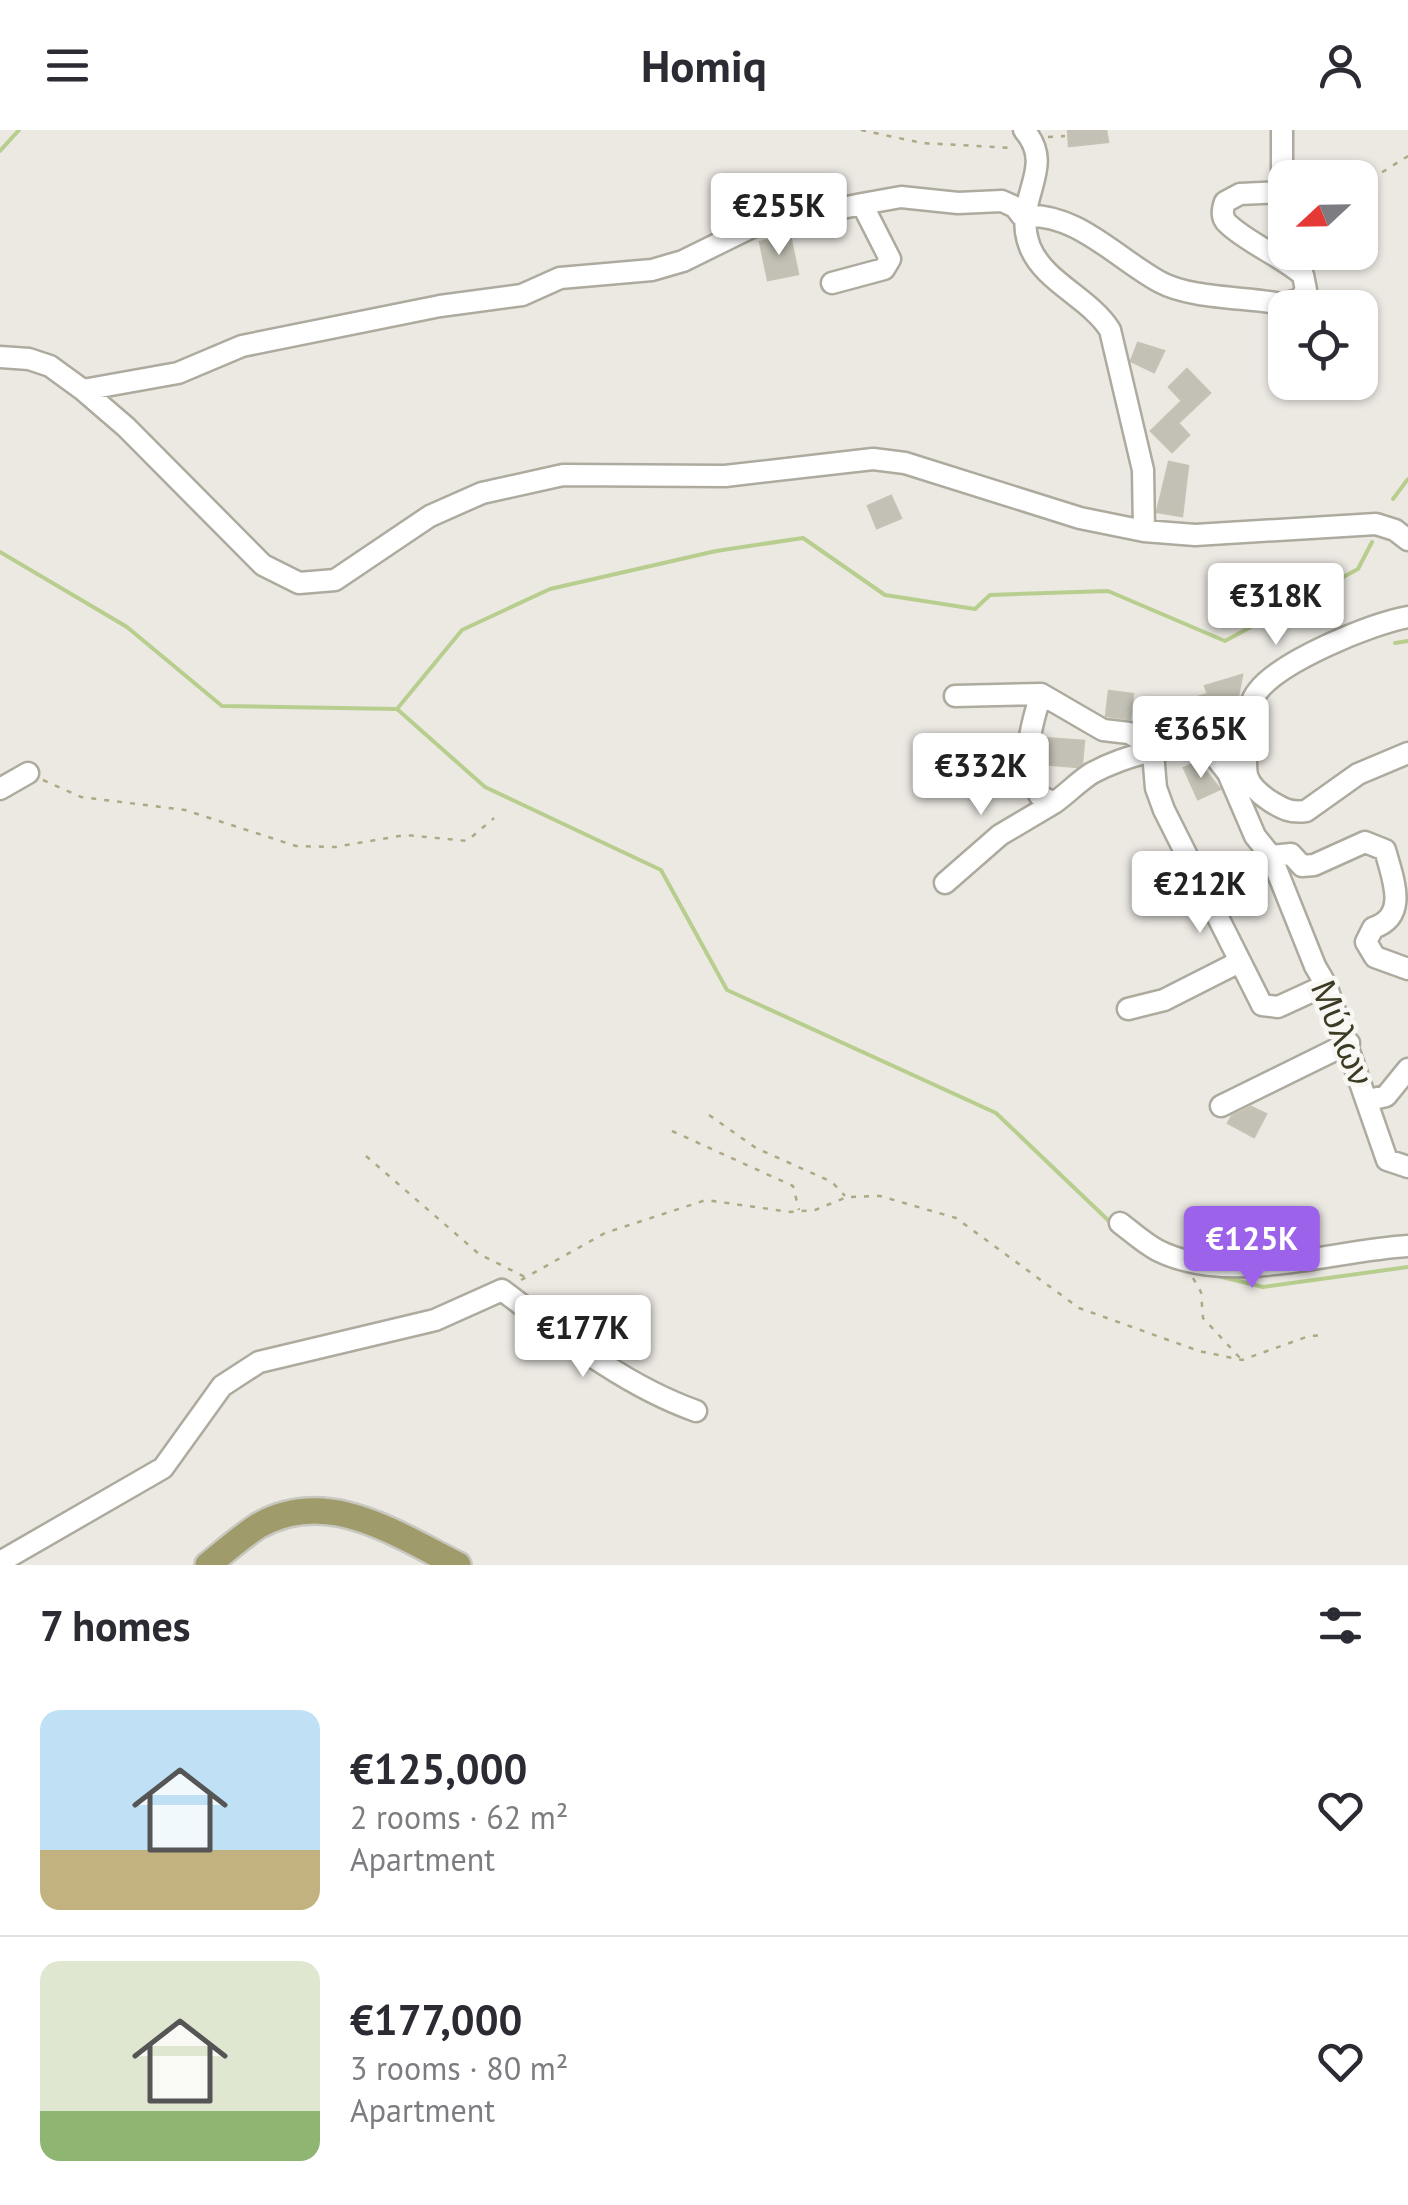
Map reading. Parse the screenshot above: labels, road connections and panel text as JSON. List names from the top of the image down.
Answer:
{
  "streets": {
    "street": ["Μύλων"]
  },
  "north": "left",
  "page": {
    "header": "Homiq",
    "price": [
      "€255K",
      "€318K",
      "€365K",
      "€332K",
      "€212K",
      "€125K",
      "€177K"
    ],
    "heading": "7 homes",
    "list": [
      {
        "name": "€125,000",
        "note": "2 rooms · 62 m² · Apartment"
      },
      {
        "name": "€177,000",
        "note": "3 rooms · 80 m² · Apartment"
      }
    ]
  }
}
